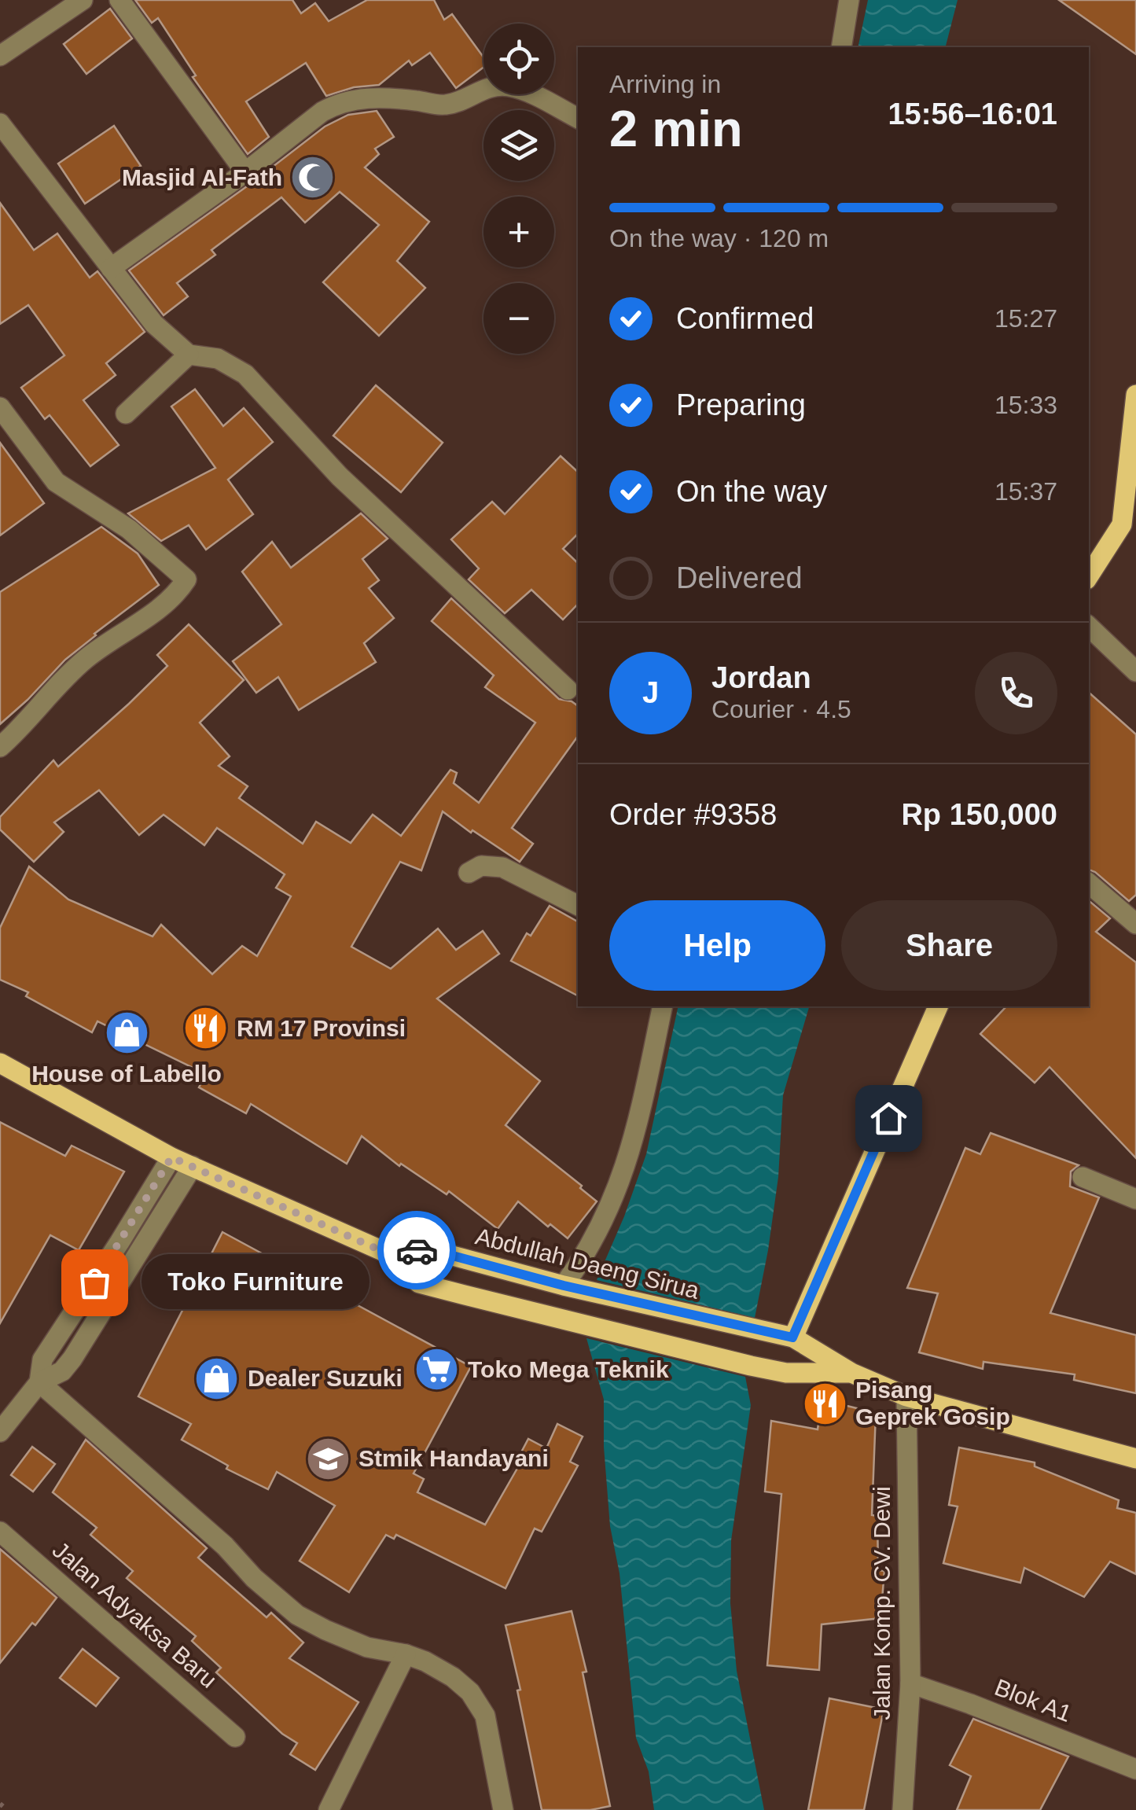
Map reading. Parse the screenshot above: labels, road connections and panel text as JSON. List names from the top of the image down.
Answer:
{
  "streets": {
    "main road": ["Abdullah Daeng Sirua"],
    "street": ["Jalan Komp. CV. Dewi", "Jalan Adyaksa Baru", "Blok A1"]
  },
  "crossings": [
    ["Abdullah Daeng Sirua", "Jalan Komp. CV. Dewi"],
    ["Jalan Komp. CV. Dewi", "Blok A1"]
  ],
  "places": {
    "mosque": ["Masjid Al-Fath"],
    "restaurant": ["RM 17 Provinsi", "Pisang Geprek Gosip"],
    "shop": ["House of Labello", "Dealer Suzuki"],
    "other": ["Toko Furniture"],
    "supermarket": ["Toko Mega Teknik"],
    "school or university": ["Stmik Handayani"]
  },
  "page": {
    "map_buttons": ["+", "−"],
    "heading": ["2 min", "Arriving in", "15:56–16:01"],
    "panel": [
      "Jordan",
      "Courier · 4.5",
      "Order #9358",
      "Rp 150,000"
    ],
    "bar": "On the way · 120 m",
    "list": [
      ["Confirmed", "15:27"],
      ["Preparing", "15:33"],
      ["On the way", "15:37"],
      "Delivered"
    ],
    "round": "J",
    "buttons": ["Help", "Share"],
    "bubble": "Toko Furniture"
  }
}
